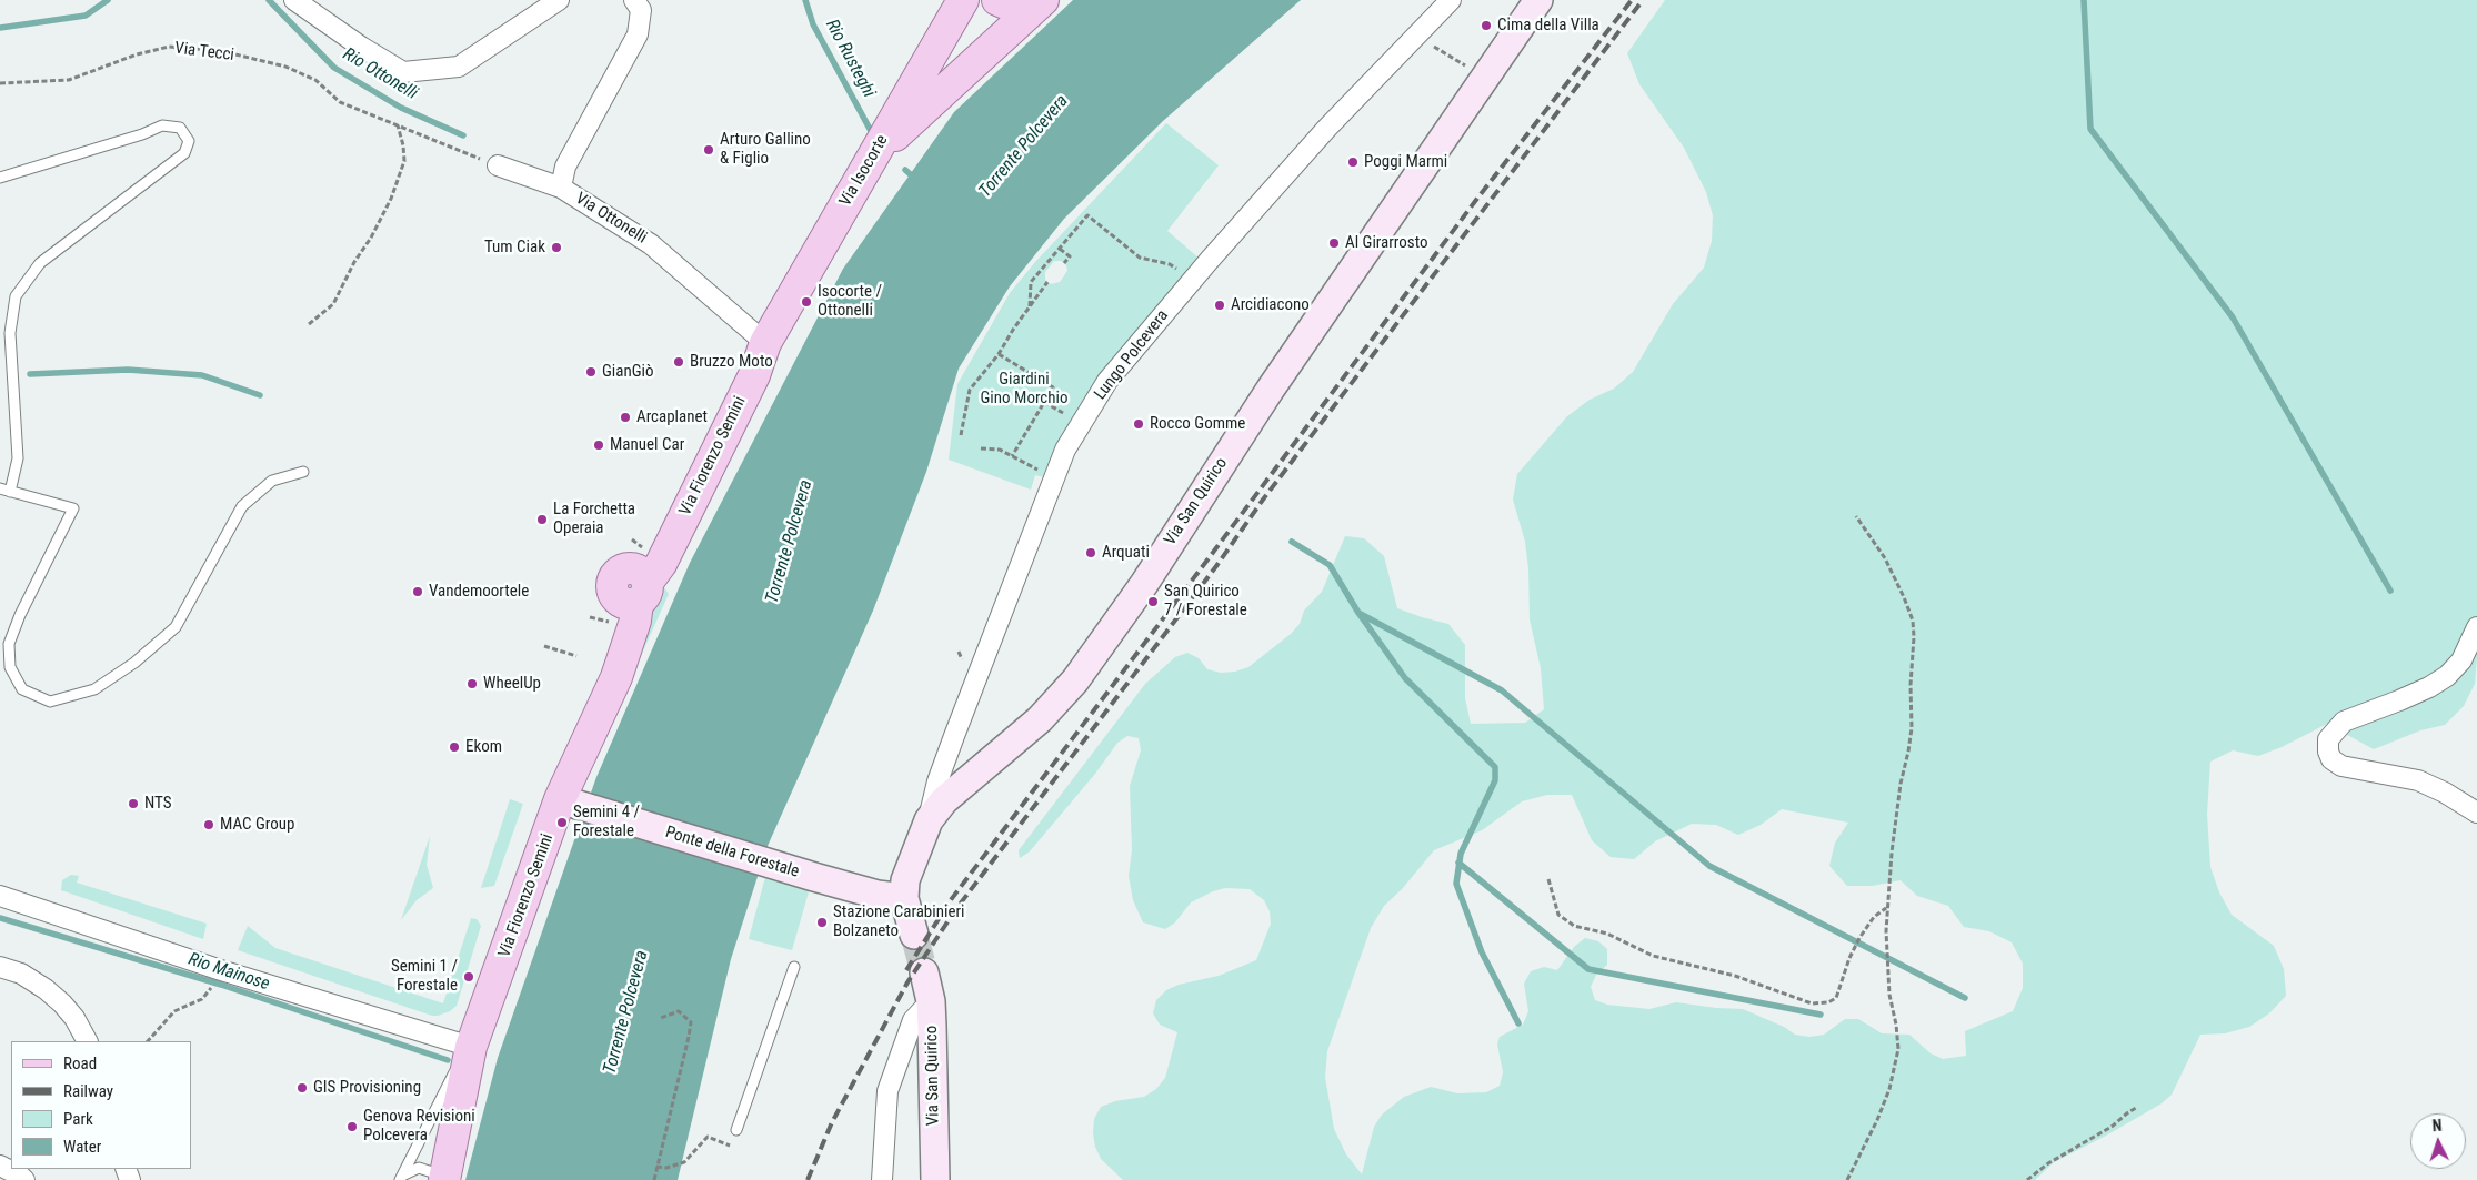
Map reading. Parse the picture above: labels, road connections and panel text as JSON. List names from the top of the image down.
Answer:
{
  "streets": {
    "main road": [
      "Via Isocorte",
      "Via Fiorenzo Semini",
      "Via San Quirico",
      "Ponte della Forestale"
    ],
    "street": ["Via Ottonelli", "Lungo Polcevera"],
    "path": ["Via Tecci"]
  },
  "crossings": [
    ["Via Isocorte", "Via Ottonelli"],
    ["Via Isocorte", "Via Fiorenzo Semini"],
    ["Via Ottonelli", "Via Fiorenzo Semini"],
    ["Lungo Polcevera", "Via San Quirico"],
    ["Via Fiorenzo Semini", "Ponte della Forestale"],
    ["Via San Quirico", "Ponte della Forestale"]
  ],
  "water": [
    "Rio Rusteghi",
    "Rio Ottonelli",
    "Torrente Polcevera",
    "Rio Mainose"
  ],
  "parks": ["Giardini Gino Morchio"],
  "places": [
    "Cima della Villa",
    "Arturo Gallino & Figlio",
    "Poggi Marmi",
    "Al Girarrosto",
    "Tum Ciak",
    "Isocorte / Ottonelli",
    "Arcidiacono",
    "Bruzzo Moto",
    "GianGiò",
    "Arcaplanet",
    "Rocco Gomme",
    "Manuel Car",
    "La Forchetta Operaia",
    "Arquati",
    "Vandemoortele",
    "San Quirico 7 / Forestale",
    "WheelUp",
    "Ekom",
    "NTS",
    "Semini 4 / Forestale",
    "MAC Group",
    "Stazione Carabinieri Bolzaneto",
    "Semini 1 / Forestale",
    "GIS Provisioning",
    "Genova Revisioni Polcevera"
  ],
  "legend": [
    "Road",
    "Railway",
    "Park",
    "Water"
  ],
  "north": "top"
}
